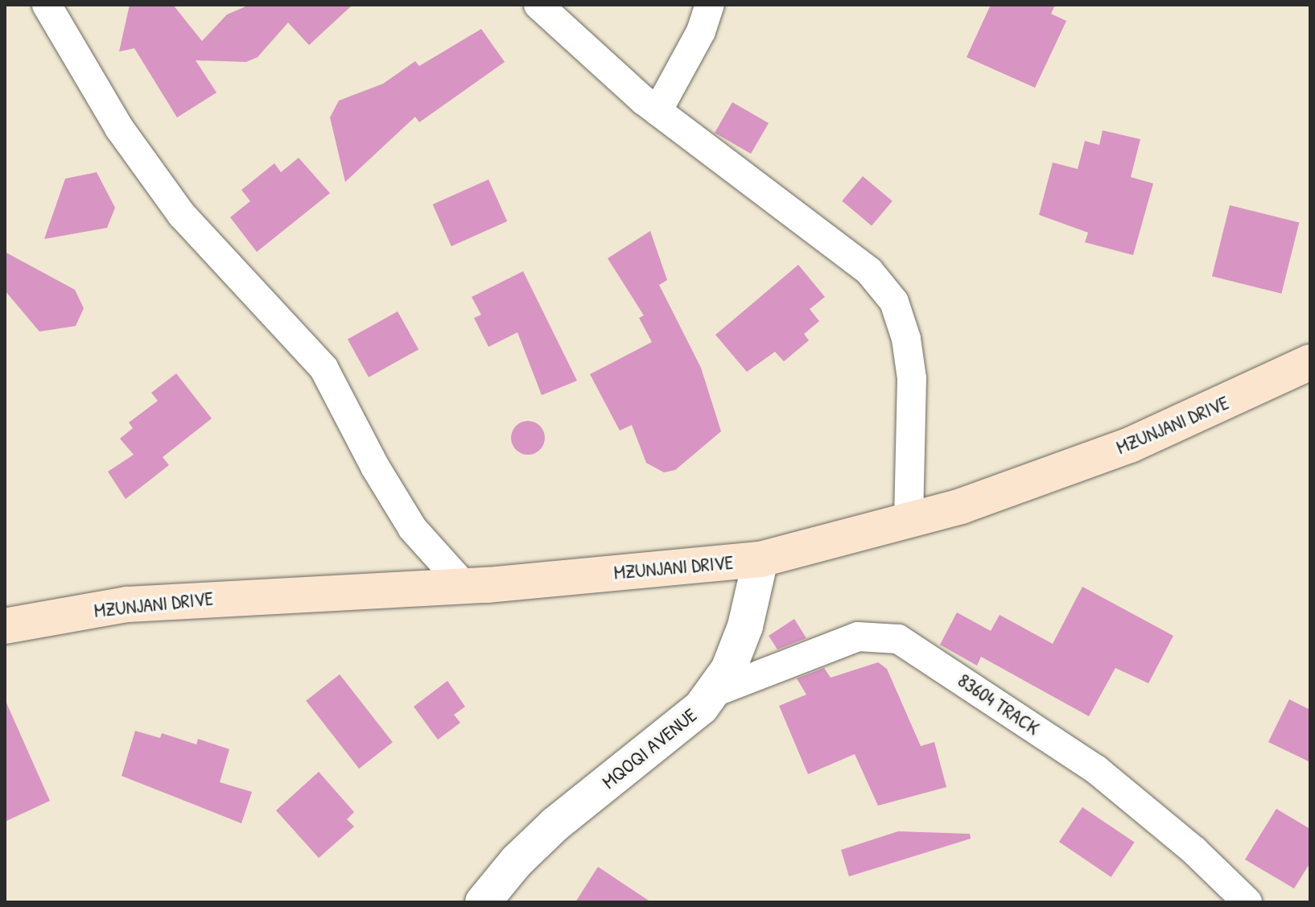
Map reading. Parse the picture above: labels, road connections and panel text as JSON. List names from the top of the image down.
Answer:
{
  "streets": {
    "main road": ["MZUNJANI DRIVE"],
    "street": ["83604 TRACK", "MQOQI AVENUE"]
  },
  "crossings": [
    ["MZUNJANI DRIVE", "MQOQI AVENUE"],
    ["83604 TRACK", "MQOQI AVENUE"]
  ]
}
